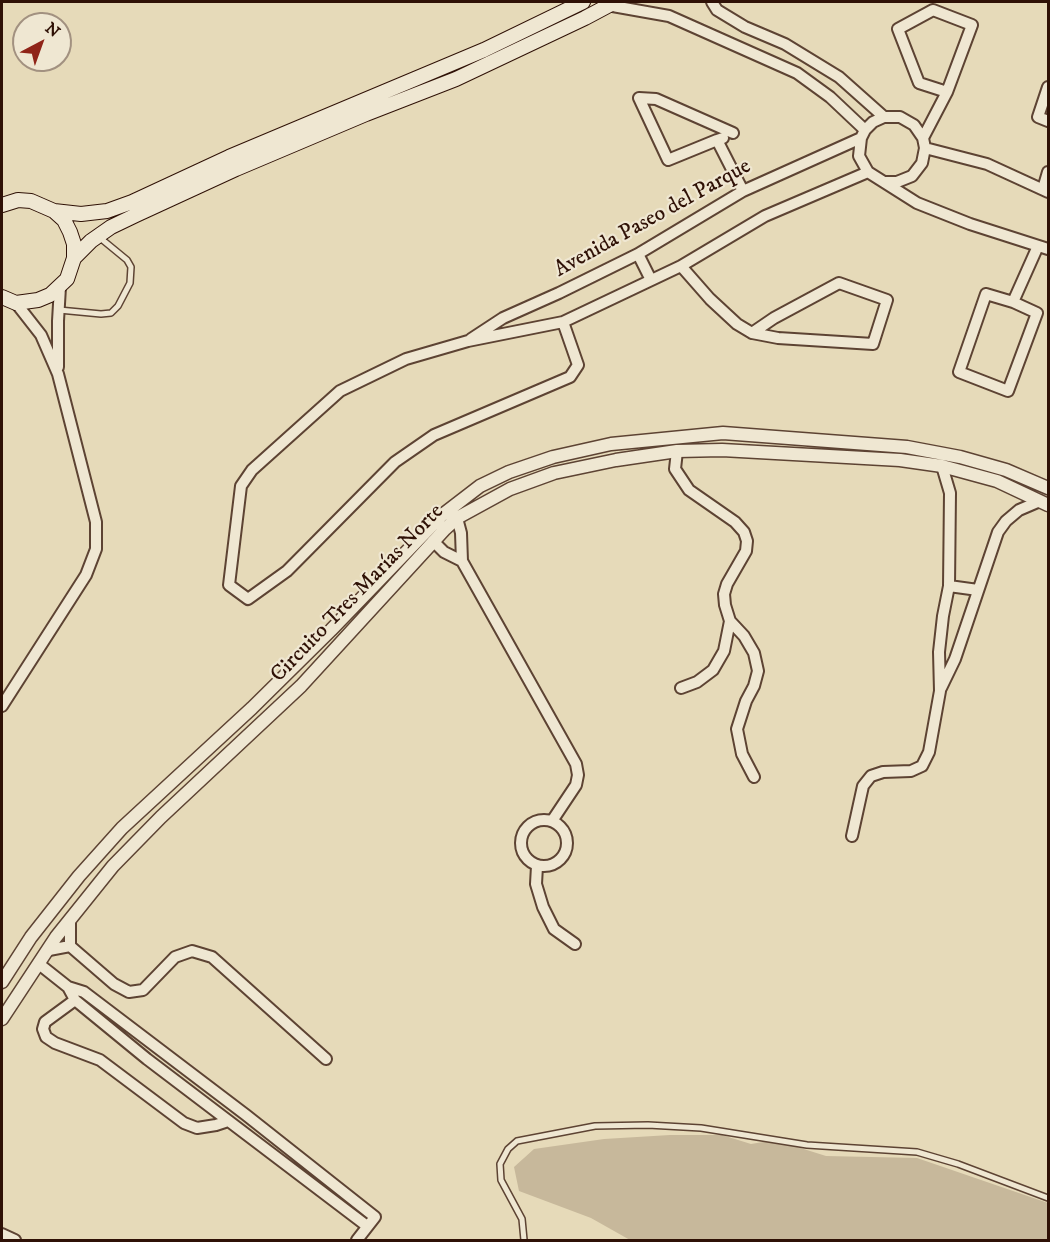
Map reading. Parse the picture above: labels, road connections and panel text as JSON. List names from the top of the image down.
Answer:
{
  "streets": {
    "street": ["Avenida Paseo del Parque", "Circuito Tres Marías Norte"]
  },
  "north": "top right"
}
